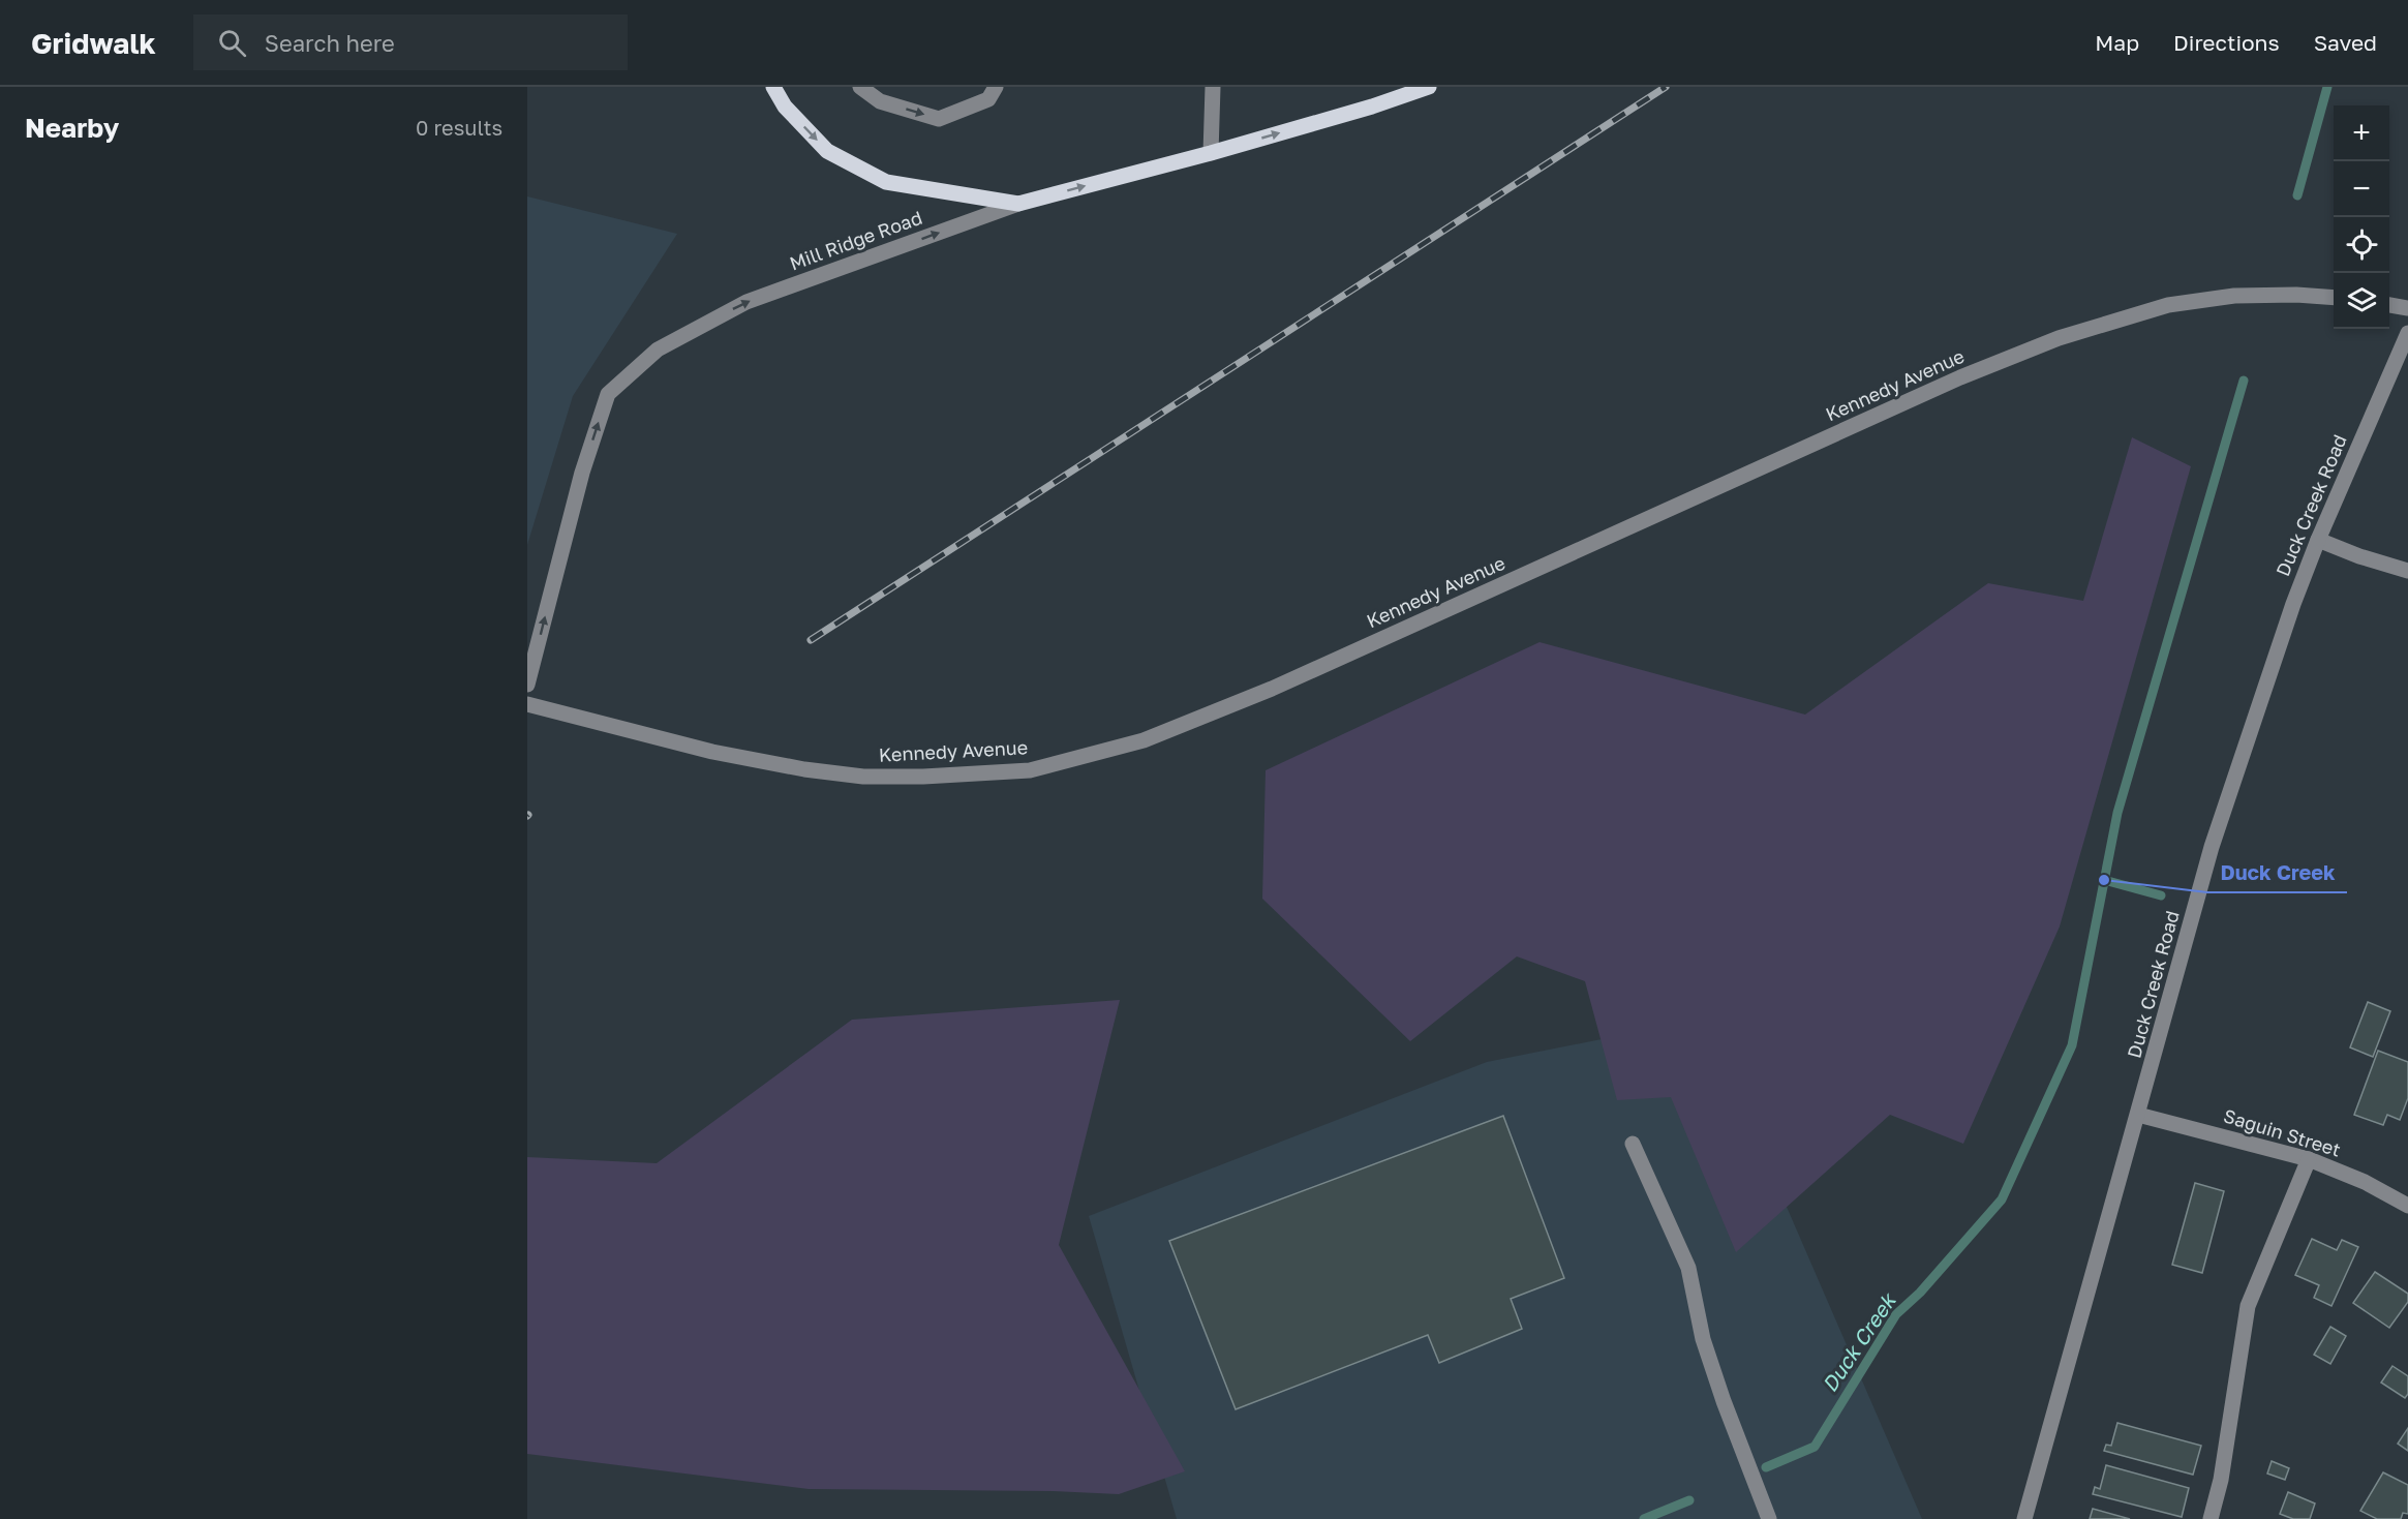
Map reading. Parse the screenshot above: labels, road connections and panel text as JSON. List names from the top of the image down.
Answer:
{
  "streets": {
    "main road": ["Mill Ridge Road"],
    "street": ["Kennedy Avenue", "Duck Creek Road", "Saguin Street"]
  },
  "crossings": [
    ["Duck Creek Road", "Saguin Street"]
  ],
  "one_way": ["Mill Ridge Road"],
  "water": ["Duck Creek"],
  "places": ["Duck Creek"],
  "page": {
    "header": "Gridwalk",
    "search": "Search here",
    "nav": ["Map", "Directions", "Saved"],
    "heading": ["Nearby", "0 results"],
    "map_buttons": ["+", "−"]
  }
}
